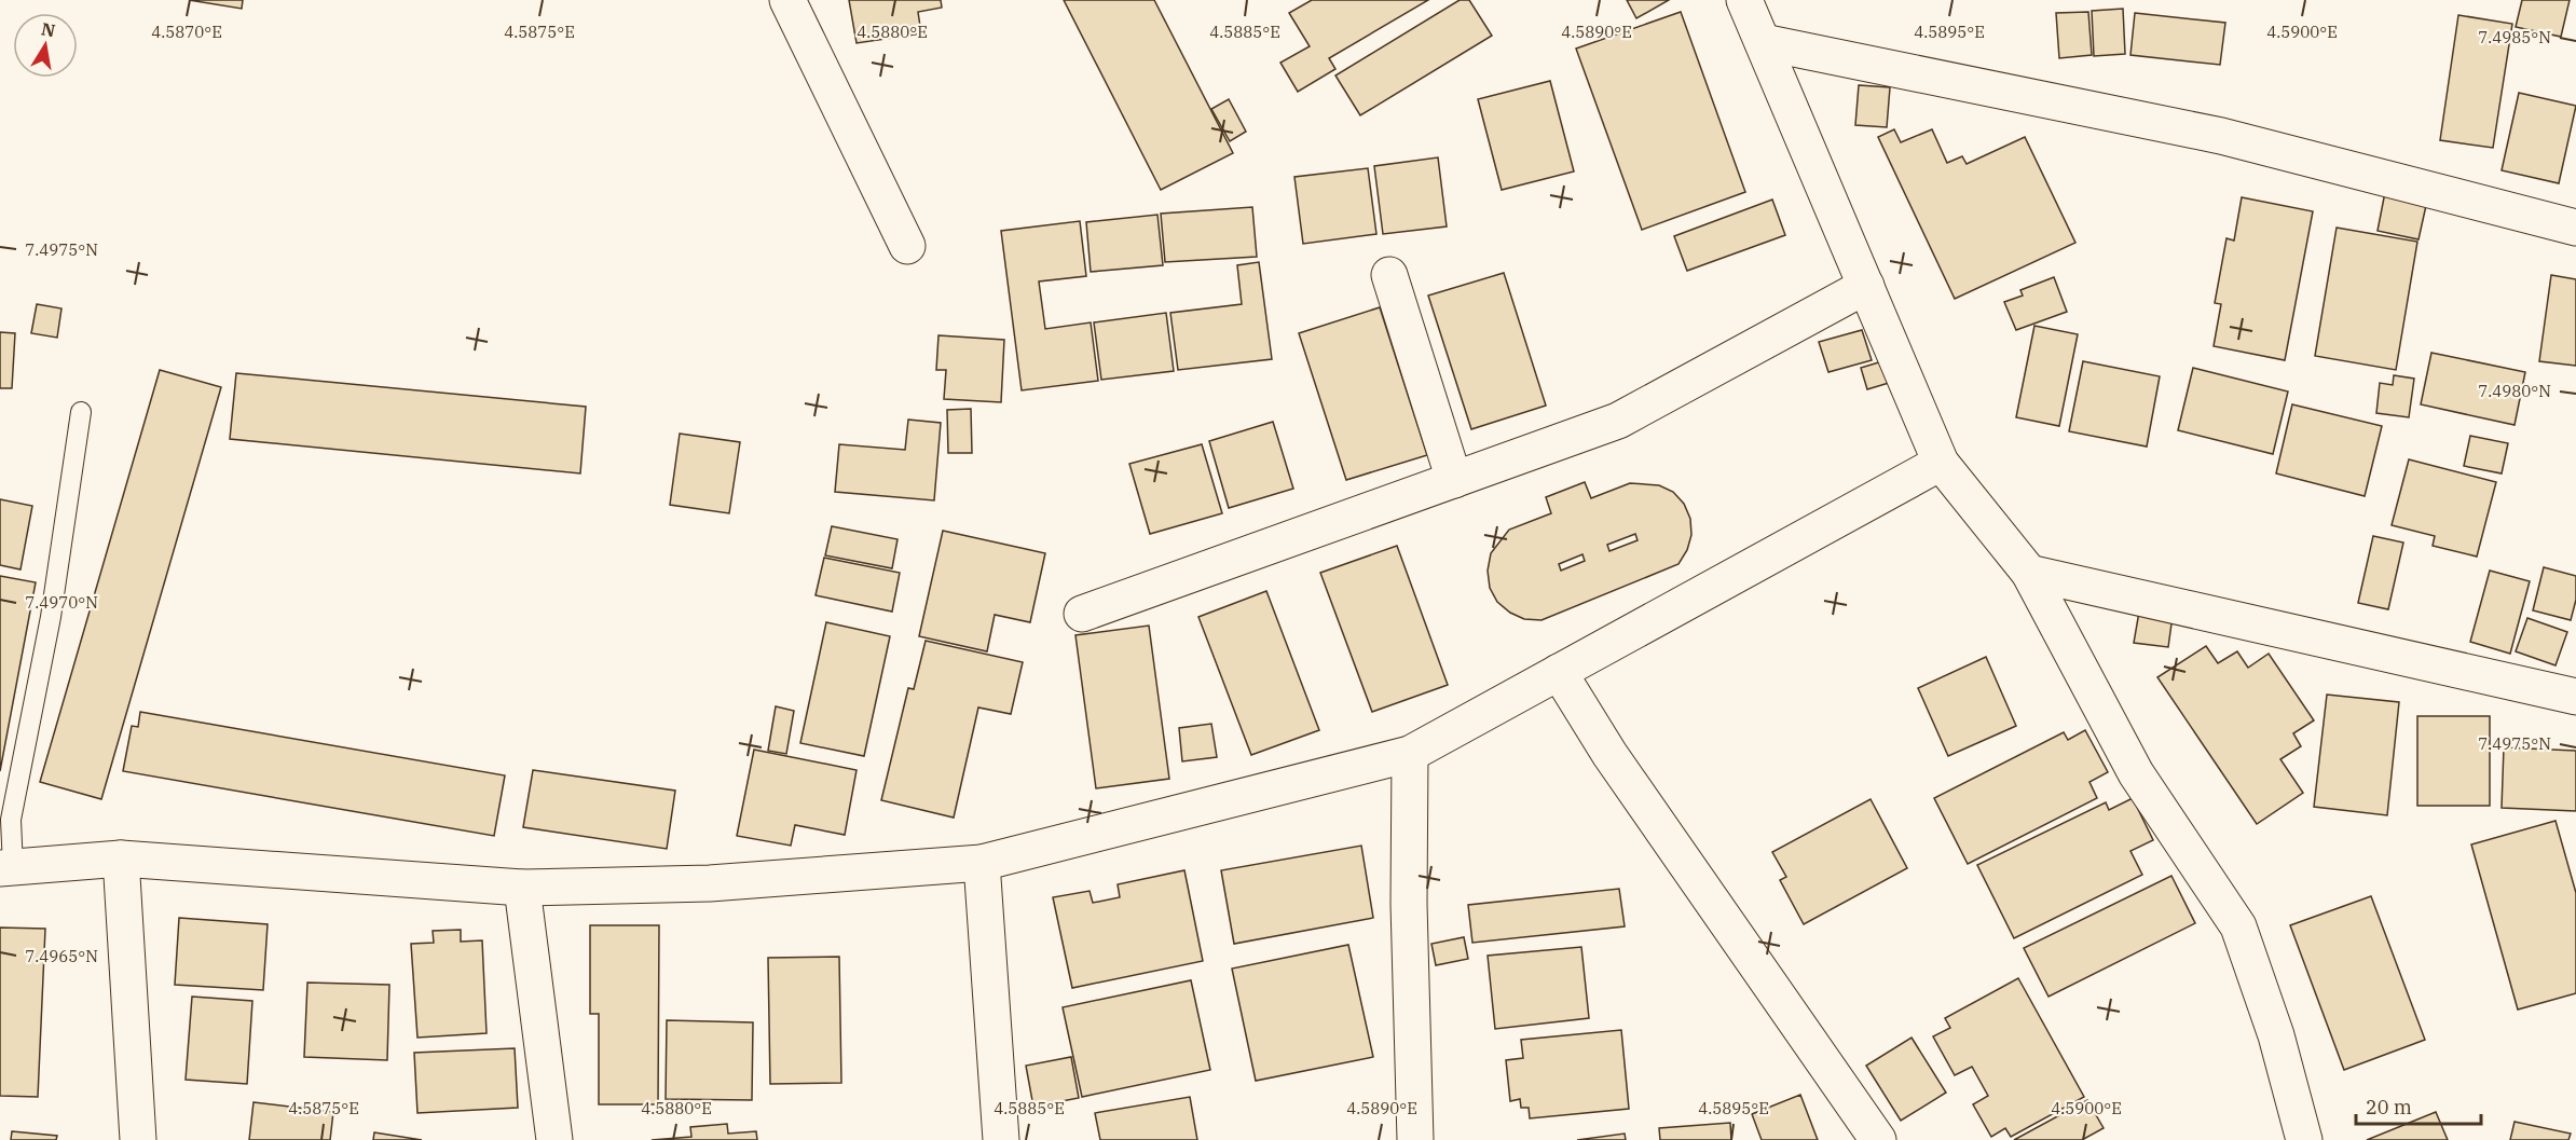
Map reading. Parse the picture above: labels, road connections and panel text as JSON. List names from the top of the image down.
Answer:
{
  "scale_bar": "20 m",
  "north": "top",
  "coordinates": [
    "4.5870°E",
    "4.5875°E",
    "4.5880°E",
    "4.5885°E",
    "4.5890°E",
    "4.5895°E",
    "4.5900°E",
    "7.4985°N",
    "7.4975°N",
    "7.4980°N",
    "7.4970°N",
    "7.4965°N"
  ]
}
